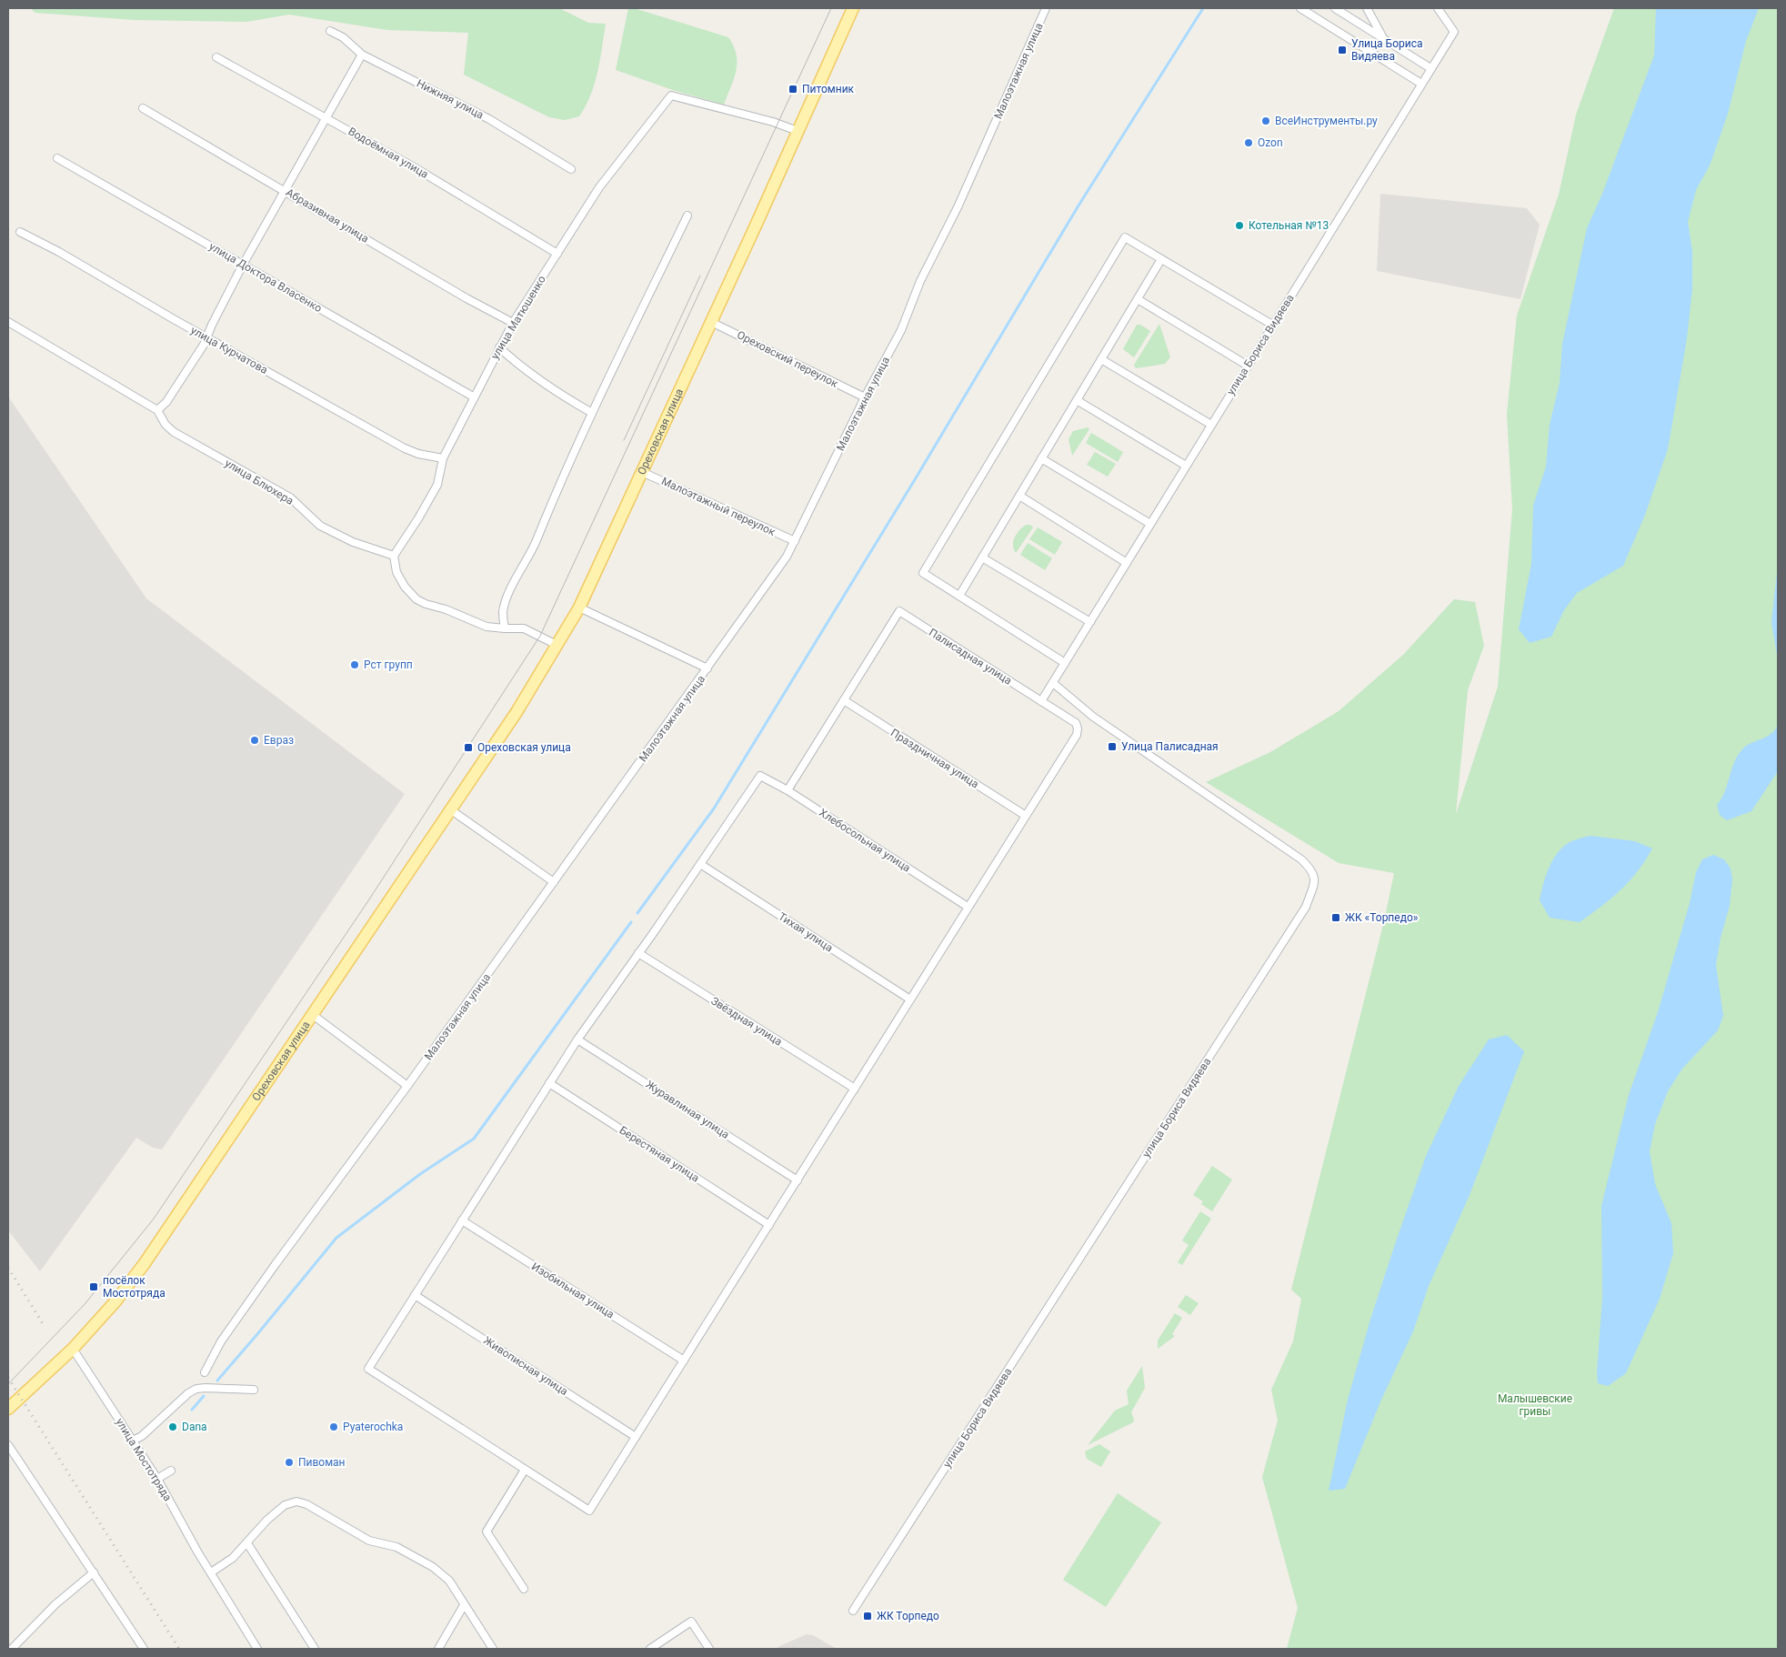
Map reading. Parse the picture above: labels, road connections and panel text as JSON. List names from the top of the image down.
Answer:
{
  "streets": {
    "main road": ["Ореховская улица"],
    "street": [
      "Малоэтажная улица",
      "Нижняя улица",
      "Водоёмная улица",
      "Абразивная улица",
      "улица Доктора Власенко",
      "улица Матюшенко",
      "улица Бориса Видяева",
      "улица Курчатова",
      "Ореховский переулок",
      "улица Блюхера",
      "Малоэтажный переулок",
      "Палисадная улица",
      "Праздничная улица",
      "Хлебосольная улица",
      "Тихая улица",
      "Звёздная улица",
      "Журавлиная улица",
      "Берестяная улица",
      "Изобильная улица",
      "Живописная улица",
      "улица Мостотряда"
    ]
  },
  "crossings": [
    ["Малоэтажная улица", "Ореховский переулок"],
    ["Малоэтажная улица", "Малоэтажный переулок"],
    ["Водоёмная улица", "улица Матюшенко"],
    ["Абразивная улица", "улица Матюшенко"],
    ["улица Доктора Власенко", "улица Матюшенко"],
    ["улица Матюшенко", "улица Курчатова"],
    ["улица Матюшенко", "Ореховская улица"],
    ["улица Матюшенко", "улица Блюхера"],
    ["улица Бориса Видяева", "Палисадная улица"],
    ["Ореховский переулок", "Ореховская улица"],
    ["Ореховская улица", "Малоэтажный переулок"],
    ["Ореховская улица", "улица Мостотряда"],
    ["Палисадная улица", "Праздничная улица"],
    ["Хлебосольная улица", "Тихая улица"]
  ],
  "parks": ["Малышевские гривы"],
  "places": {
    "transit": [
      "Улица Бориса Видяева",
      "Питомник",
      "Улица Палисадная",
      "Ореховская улица",
      "ЖК «Торпедо»",
      "посёлок Мостотряда",
      "ЖК Торпедо"
    ],
    "other": [
      "ВсеИнструменты.ру",
      "Ozon",
      "Котельная №13",
      "Рст групп",
      "Евраз",
      "Dana",
      "Pyaterochka",
      "Пивоман"
    ]
  }
}
